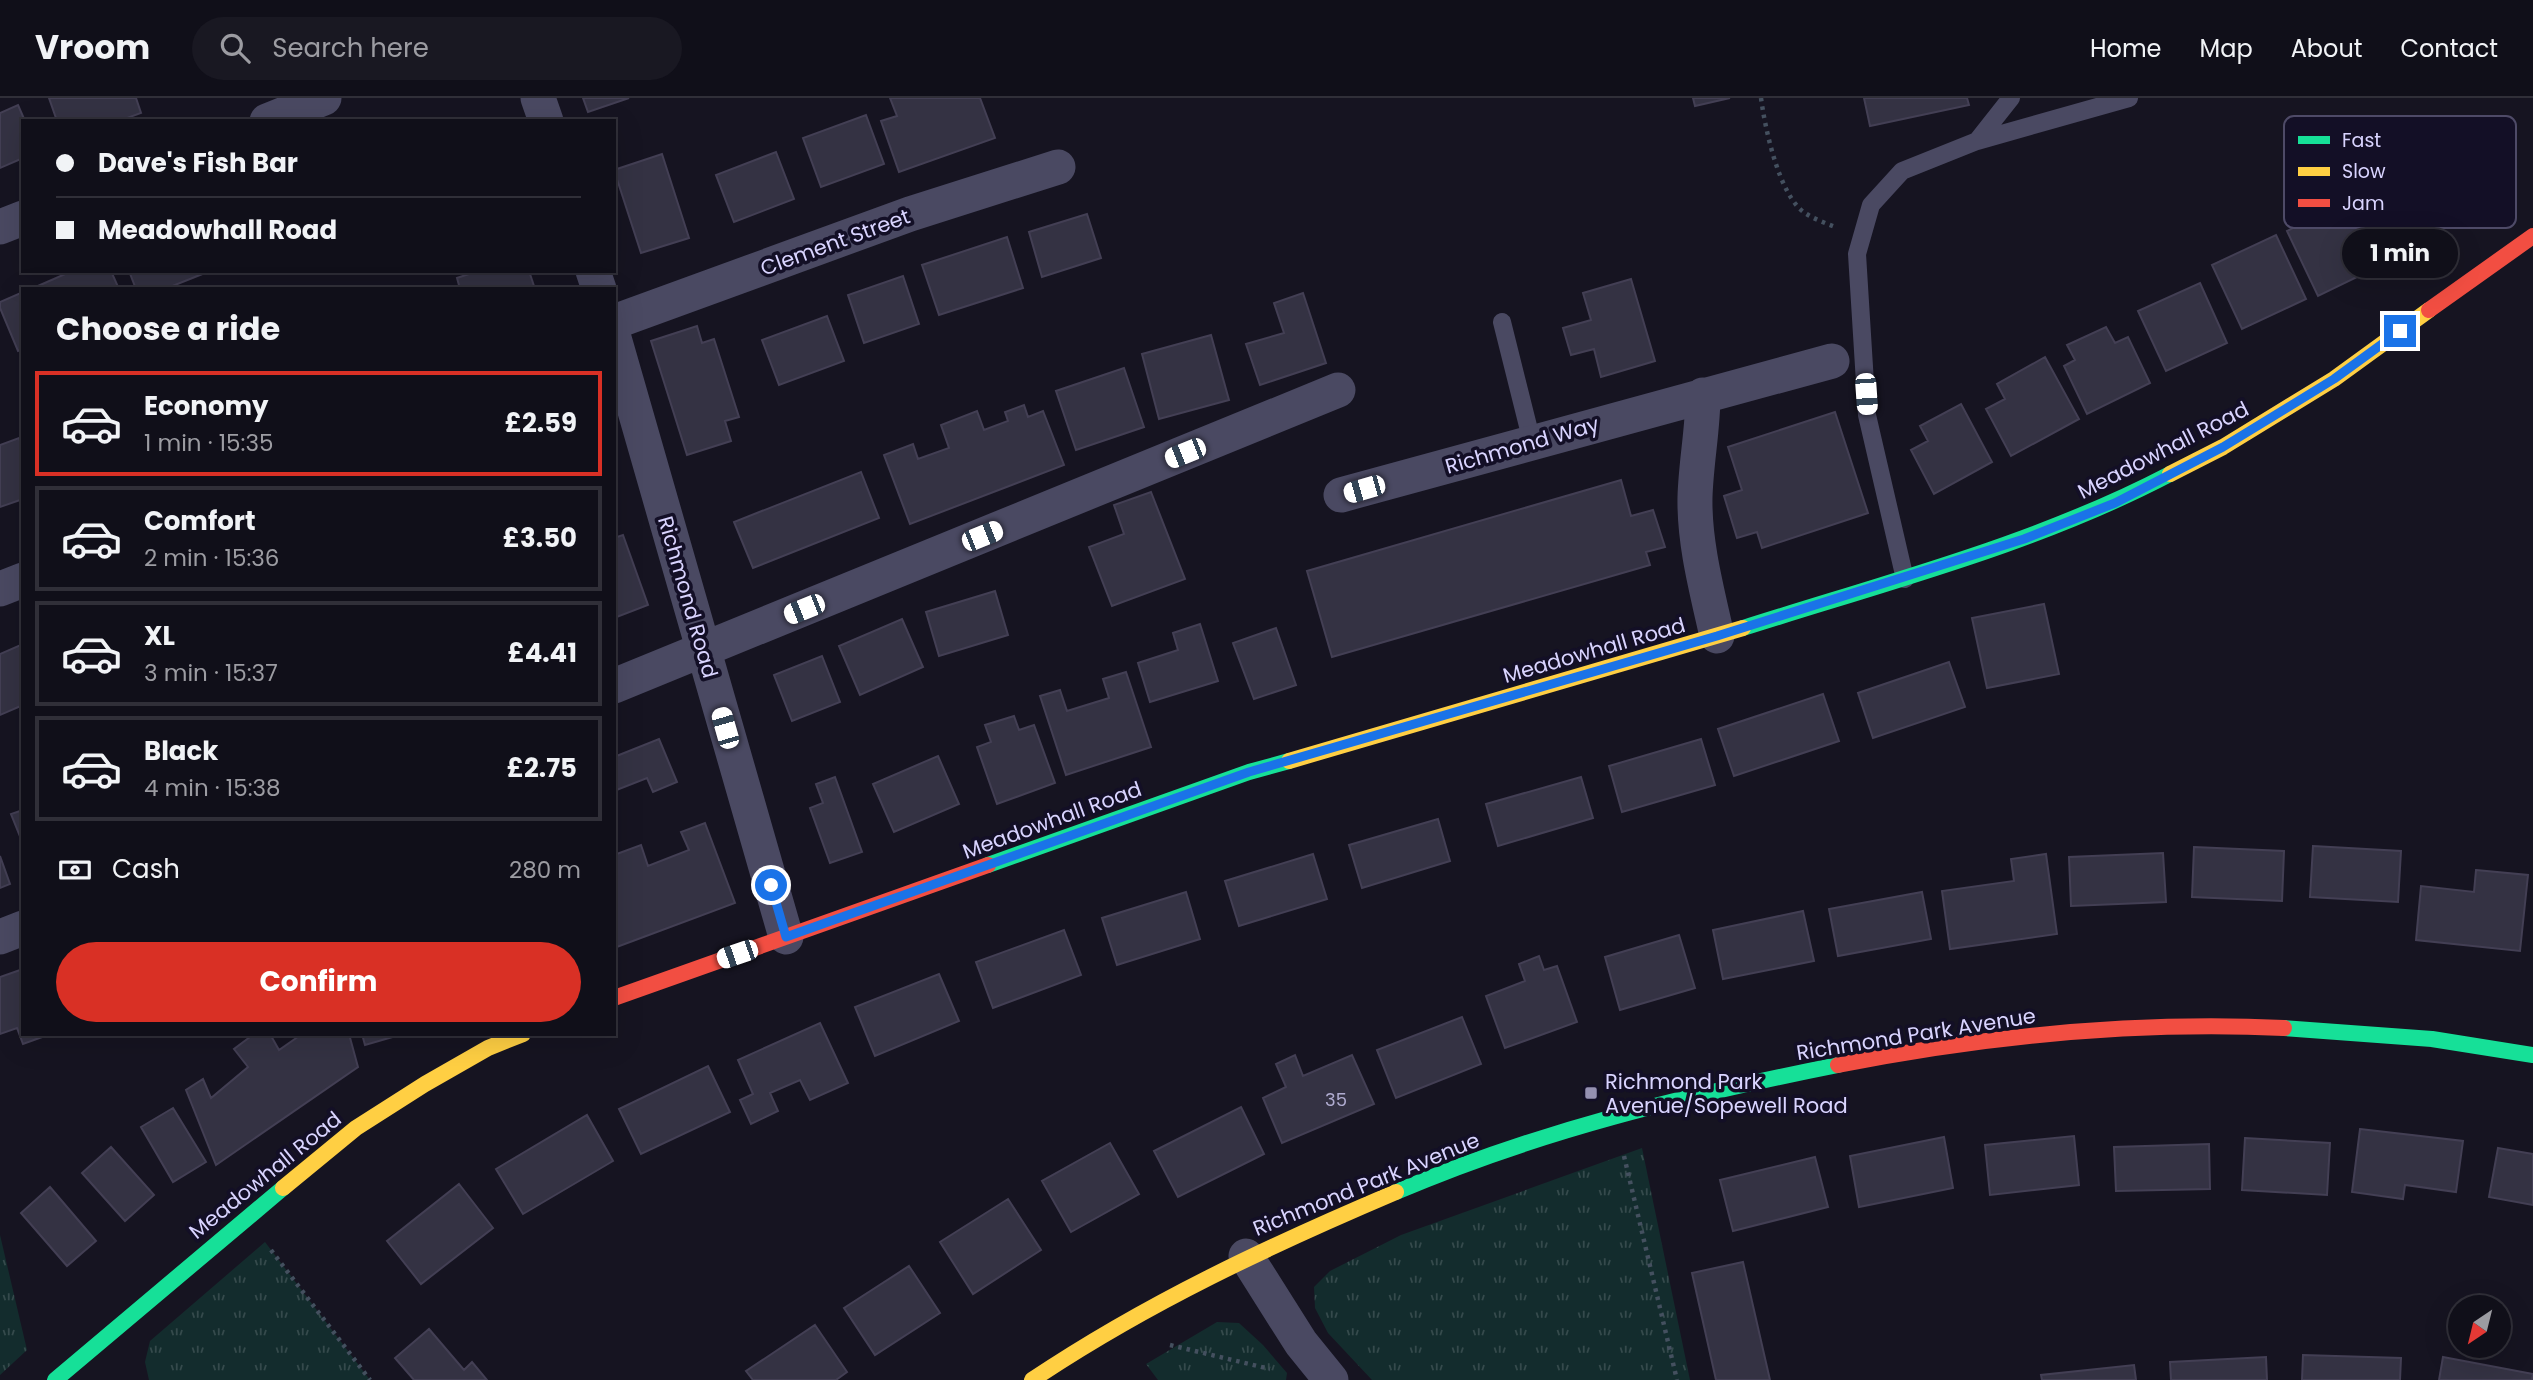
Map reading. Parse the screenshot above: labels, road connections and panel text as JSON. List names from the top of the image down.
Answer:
{
  "streets": {
    "street": [
      "Clement Street",
      "Richmond Way",
      "Meadowhall Road",
      "Richmond Road",
      "Richmond Park Avenue"
    ]
  },
  "crossings": [
    ["Meadowhall Road", "Richmond Road"]
  ],
  "places": {
    "transit": ["Richmond Park Avenue/Sopewell Road"]
  },
  "house_numbers": ["35"],
  "legend": ["Fast", "Slow", "Jam"],
  "north": "bottom left",
  "page": {
    "header": "Vroom",
    "search": "Search here",
    "nav": [
      "Home",
      "Map",
      "About",
      "Contact"
    ],
    "banner": ["Dave's Fish Bar", "Meadowhall Road"],
    "bubble": "1 min",
    "heading": "Choose a ride",
    "list": [
      {
        "name": "Economy",
        "note": "1 min · 15:35",
        "value": "£2.59"
      },
      {
        "name": "Comfort",
        "note": "2 min · 15:36",
        "value": "£3.50"
      },
      {
        "name": "XL",
        "note": "3 min · 15:37",
        "value": "£4.41"
      },
      {
        "name": "Black",
        "note": "4 min · 15:38",
        "value": "£2.75"
      }
    ],
    "pay": ["Cash", "280 m"],
    "buttons": "Confirm"
  }
}
